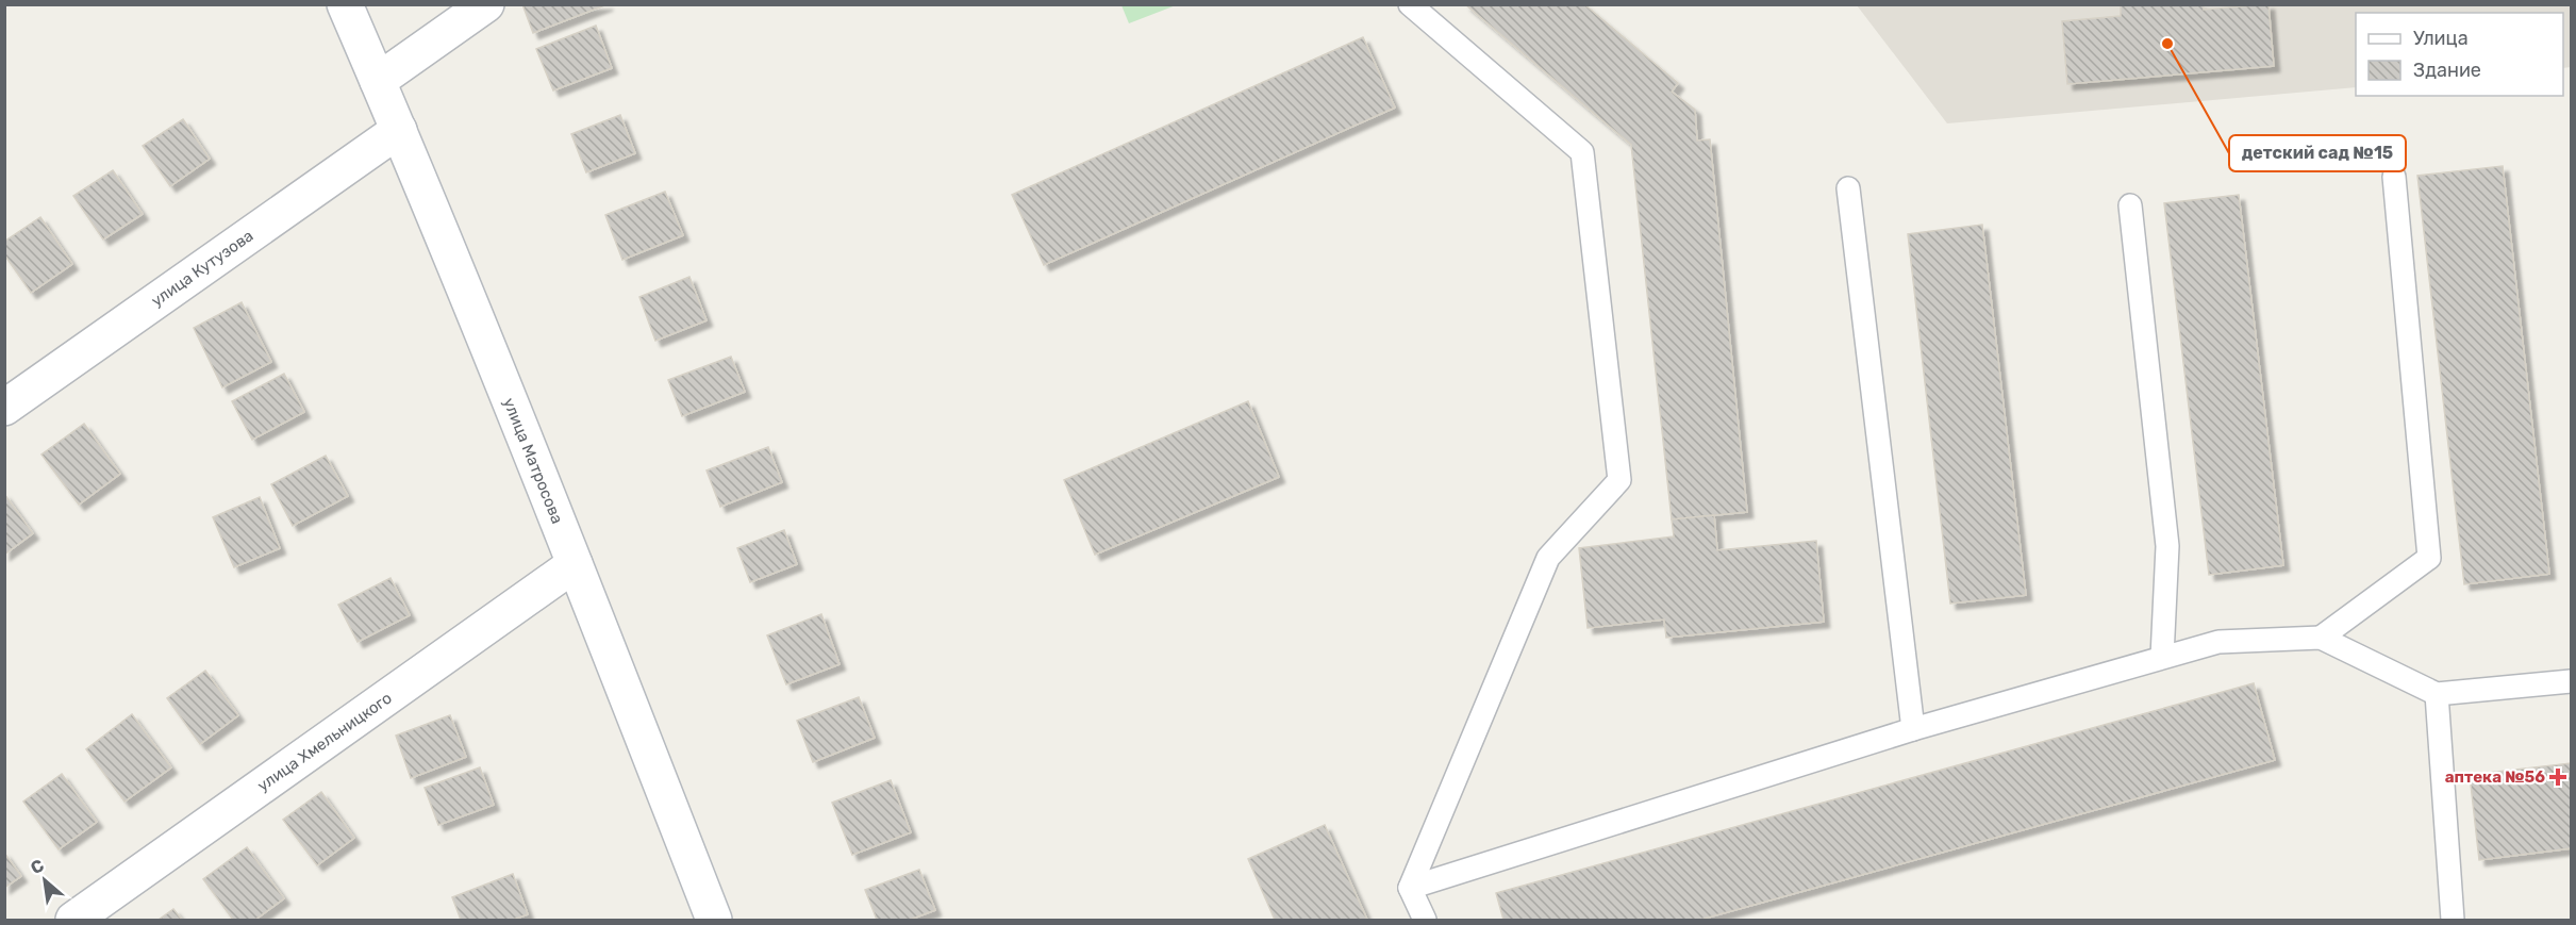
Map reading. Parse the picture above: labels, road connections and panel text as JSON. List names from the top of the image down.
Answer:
{
  "streets": {
    "street": ["улица Кутузова", "улица Матросова", "улица Хмельницкого"]
  },
  "crossings": [
    ["улица Кутузова", "улица Матросова"],
    ["улица Матросова", "улица Хмельницкого"]
  ],
  "places": {
    "other": ["детский сад №15"],
    "health": ["аптека №56"]
  },
  "legend": ["Улица", "Здание"],
  "north": "top left"
}
